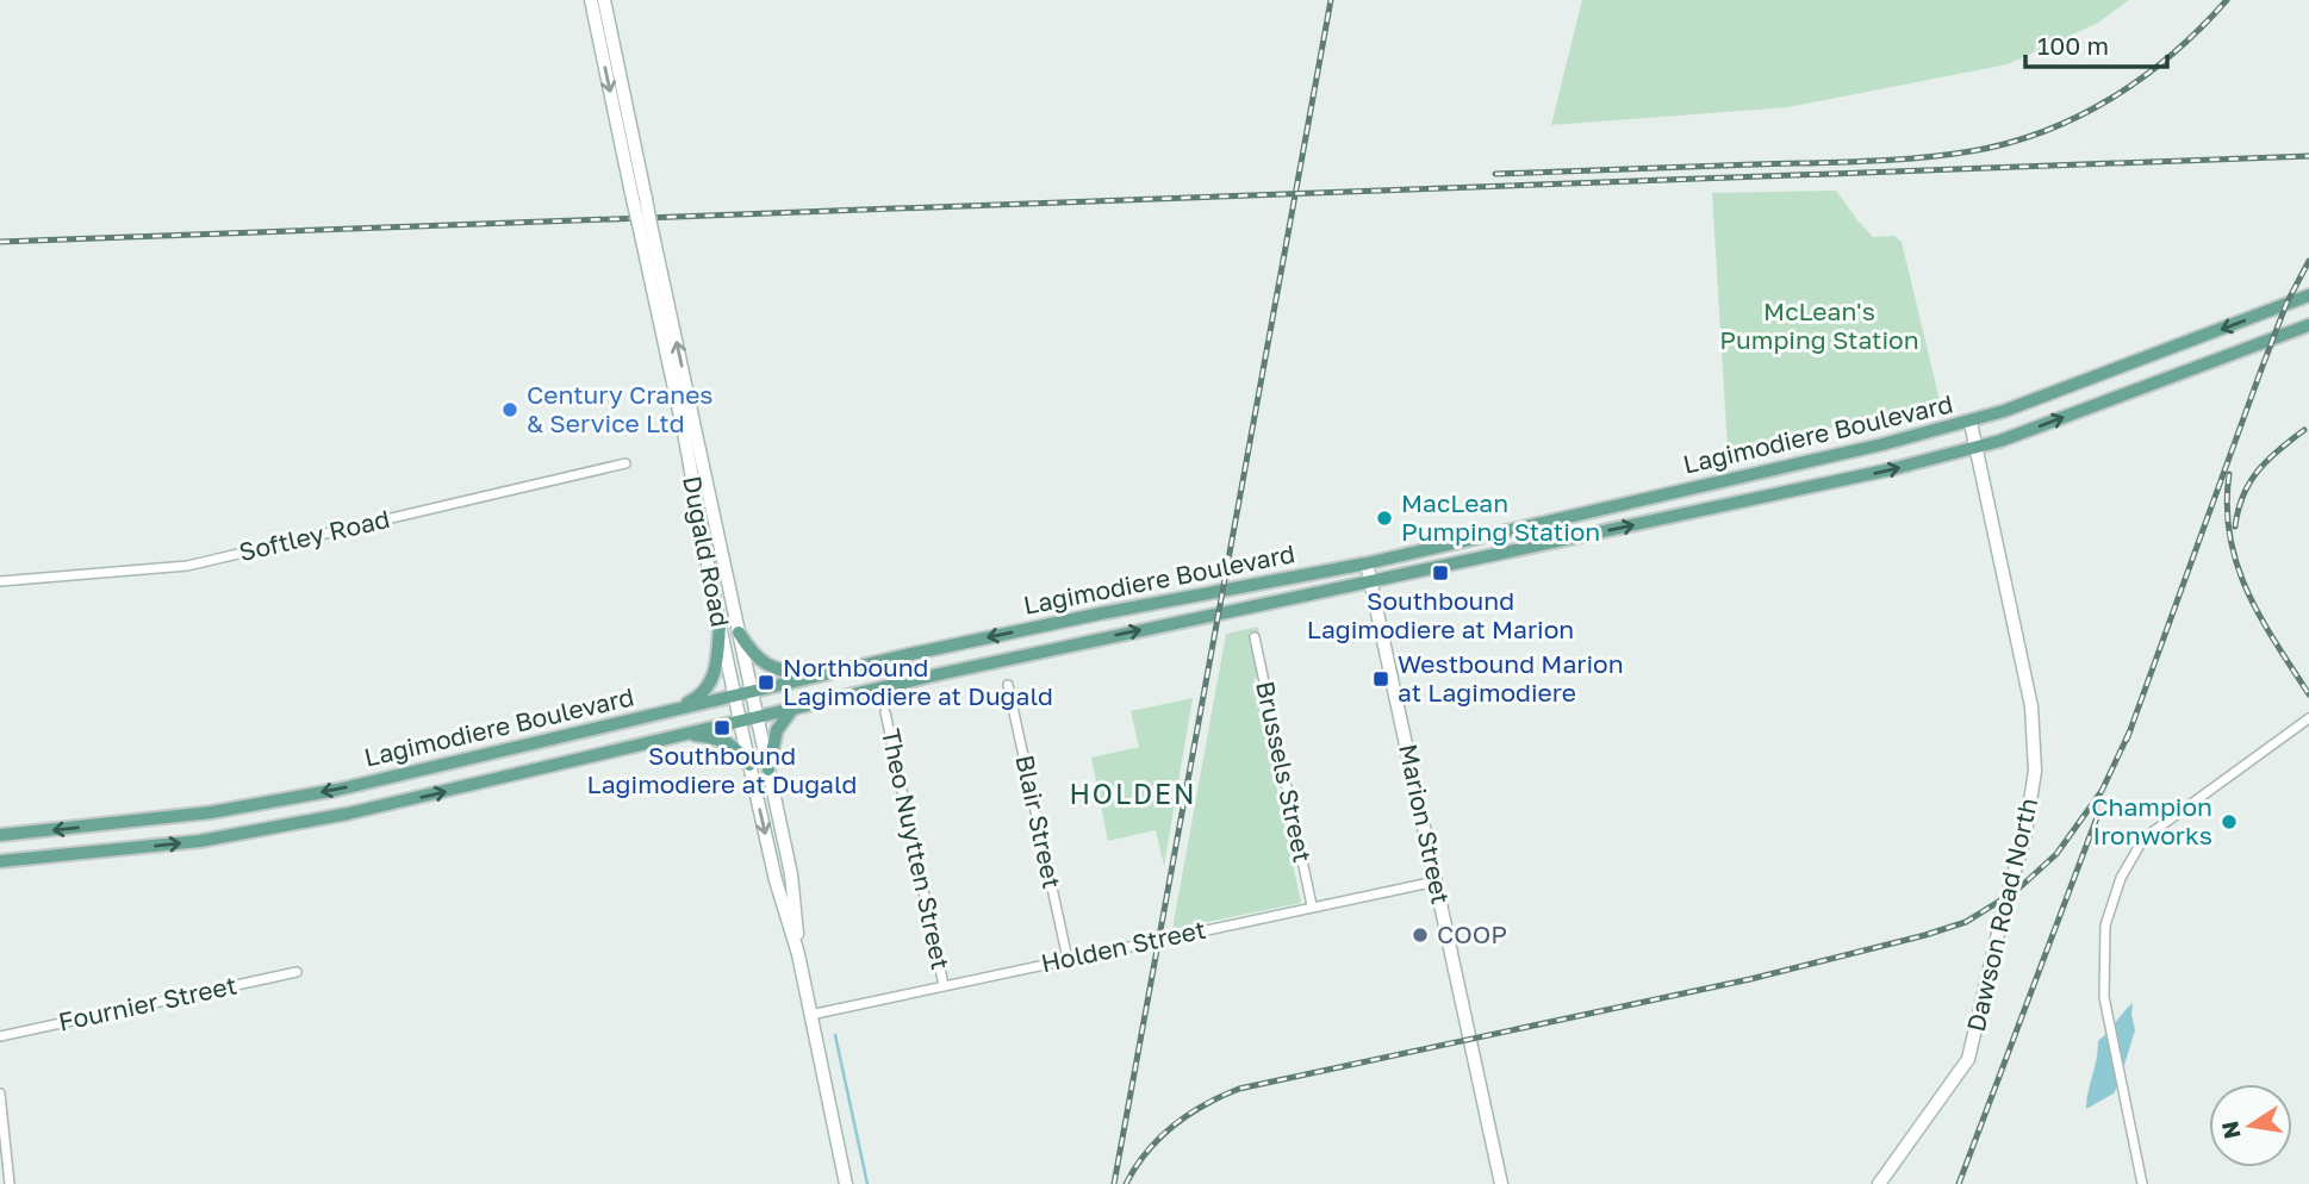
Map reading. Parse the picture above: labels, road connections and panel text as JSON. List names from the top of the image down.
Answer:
{
  "streets": {
    "main road": [
      "Lagimodiere Boulevard",
      "Dugald Road",
      "Marion Street",
      "Dawson Road North"
    ],
    "street": [
      "Softley Road",
      "Brussels Street",
      "Blair Street",
      "Theo Nuytten Street",
      "Holden Street",
      "Fournier Street"
    ]
  },
  "crossings": [
    ["Lagimodiere Boulevard", "Dugald Road"],
    ["Lagimodiere Boulevard", "Marion Street"],
    ["Lagimodiere Boulevard", "Dawson Road North"],
    ["Dugald Road", "Holden Street"],
    ["Brussels Street", "Holden Street"],
    ["Blair Street", "Holden Street"],
    ["Marion Street", "Holden Street"],
    ["Theo Nuytten Street", "Holden Street"]
  ],
  "districts": ["HOLDEN"],
  "parks": ["McLean's Pumping Station"],
  "places": {
    "other": [
      "Century Cranes & Service Ltd",
      "MacLean Pumping Station",
      "Champion Ironworks",
      "COOP"
    ],
    "transit": [
      "Southbound Lagimodiere at Marion",
      "Westbound Marion at Lagimodiere",
      "Northbound Lagimodiere at Dugald",
      "Southbound Lagimodiere at Dugald"
    ]
  },
  "scale_bar": "100 m",
  "north": "left"
}
